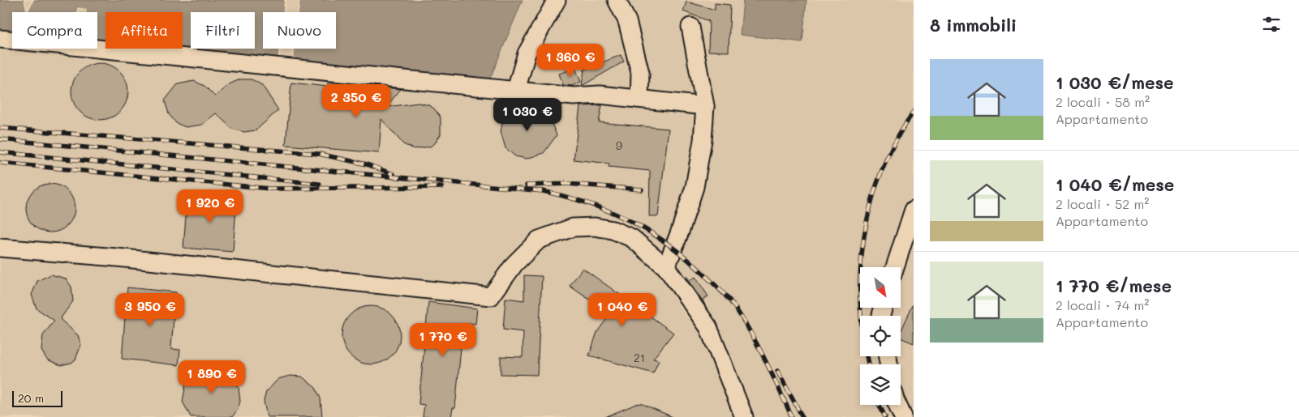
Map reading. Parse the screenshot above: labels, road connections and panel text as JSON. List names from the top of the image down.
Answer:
{
  "house_numbers": ["9", "21"],
  "scale_bar": "20 m",
  "north": "bottom right",
  "page": {
    "heading": "8 immobili",
    "chip": [
      "Compra",
      "Affitta",
      "Filtri",
      "Nuovo"
    ],
    "price": [
      "1 360 €",
      "2 350 €",
      "1 030 €",
      "1 920 €",
      "3 950 €",
      "1 040 €",
      "1 770 €",
      "1 890 €"
    ],
    "list": [
      {
        "name": "1 030 €/mese",
        "note": "2 locali · 58 m² · Appartamento"
      },
      {
        "name": "1 040 €/mese",
        "note": "2 locali · 52 m² · Appartamento"
      },
      {
        "name": "1 770 €/mese",
        "note": "2 locali · 74 m² · Appartamento"
      }
    ],
    "scale": "20 m"
  }
}
